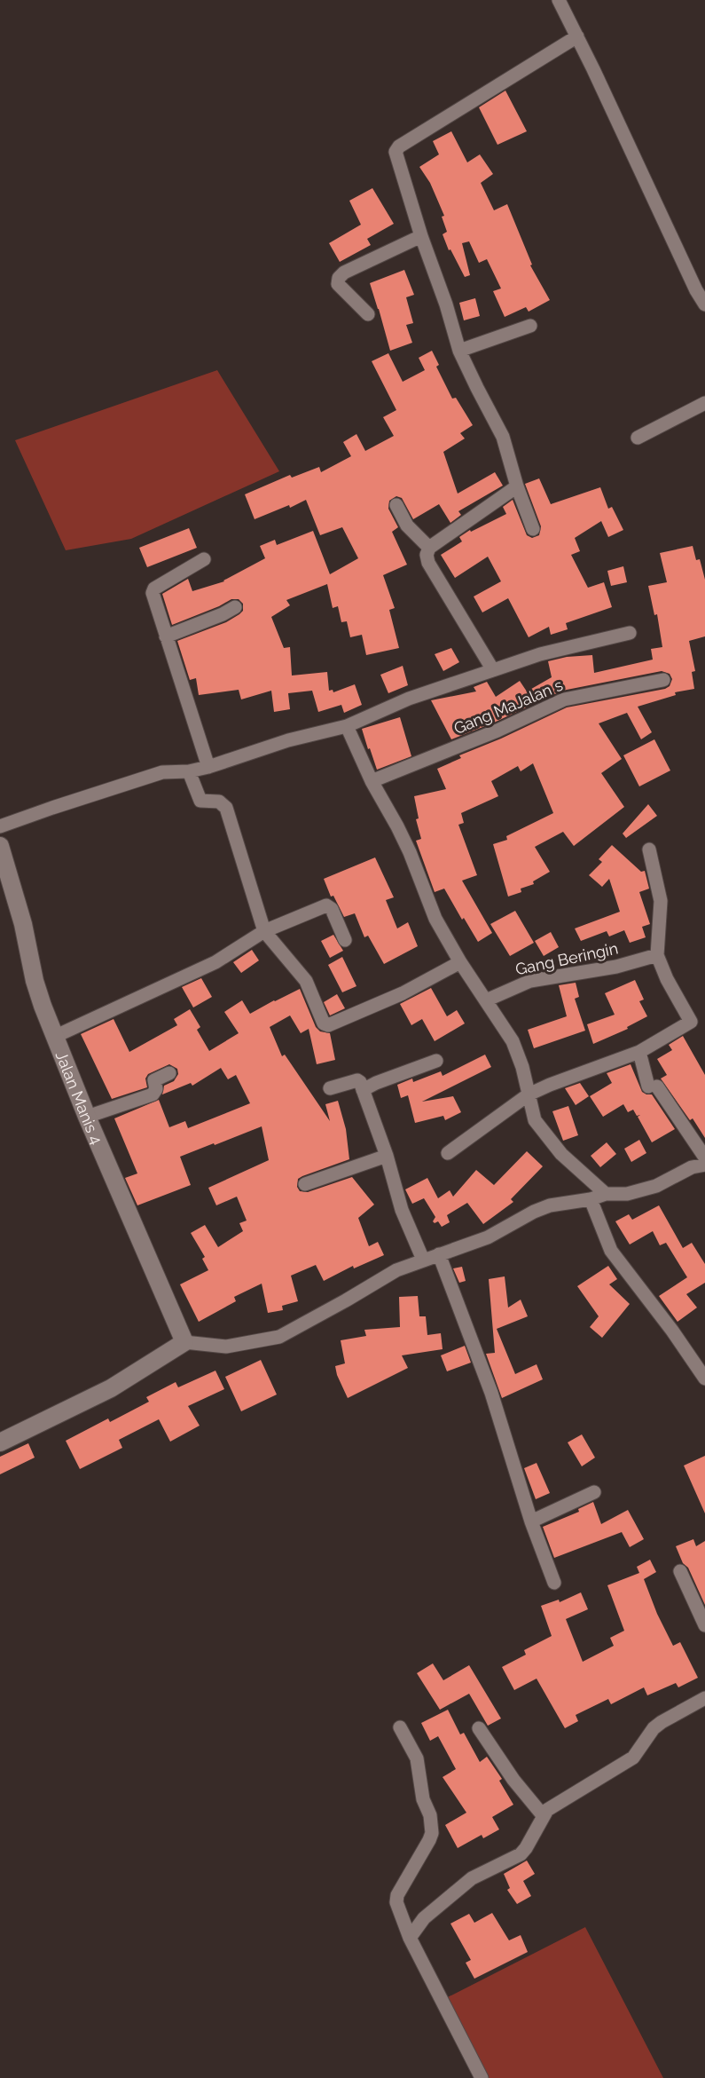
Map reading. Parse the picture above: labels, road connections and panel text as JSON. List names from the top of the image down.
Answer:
{
  "streets": {
    "street": ["Gang MaJalan s", "Gang Beringin", "Jalan Manis 4"]
  }
}
